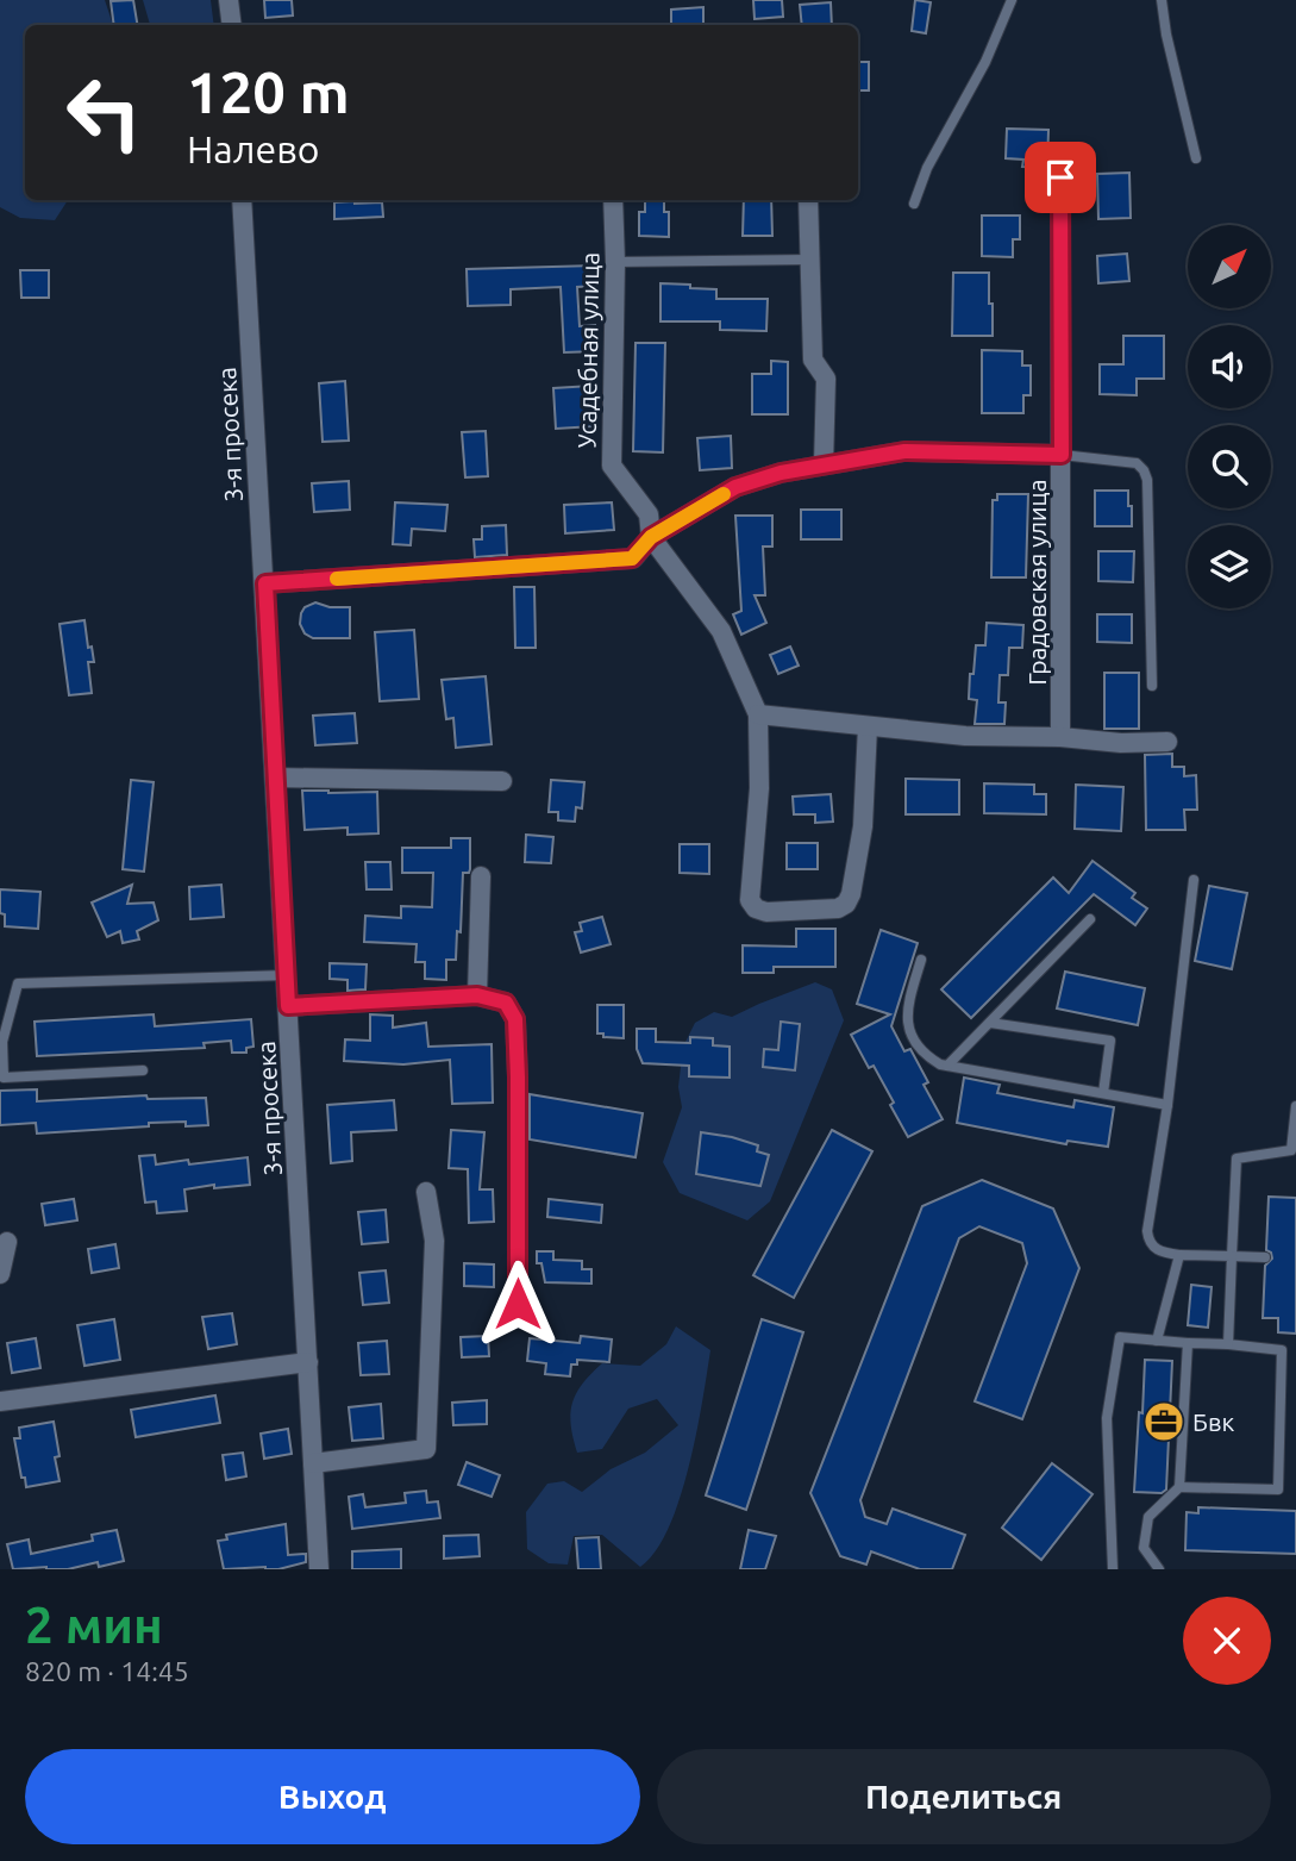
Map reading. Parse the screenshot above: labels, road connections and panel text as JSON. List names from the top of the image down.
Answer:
{
  "streets": {
    "street": ["Усадебная улица", "3-я просека", "Градовская улица"]
  },
  "places": {
    "office": ["Бвк"]
  },
  "north": "top right",
  "page": {
    "turn": ["120 m", "Налево"],
    "heading": ["2 мин", "820 m · 14:45"],
    "buttons": ["Выход", "Поделиться"]
  }
}
